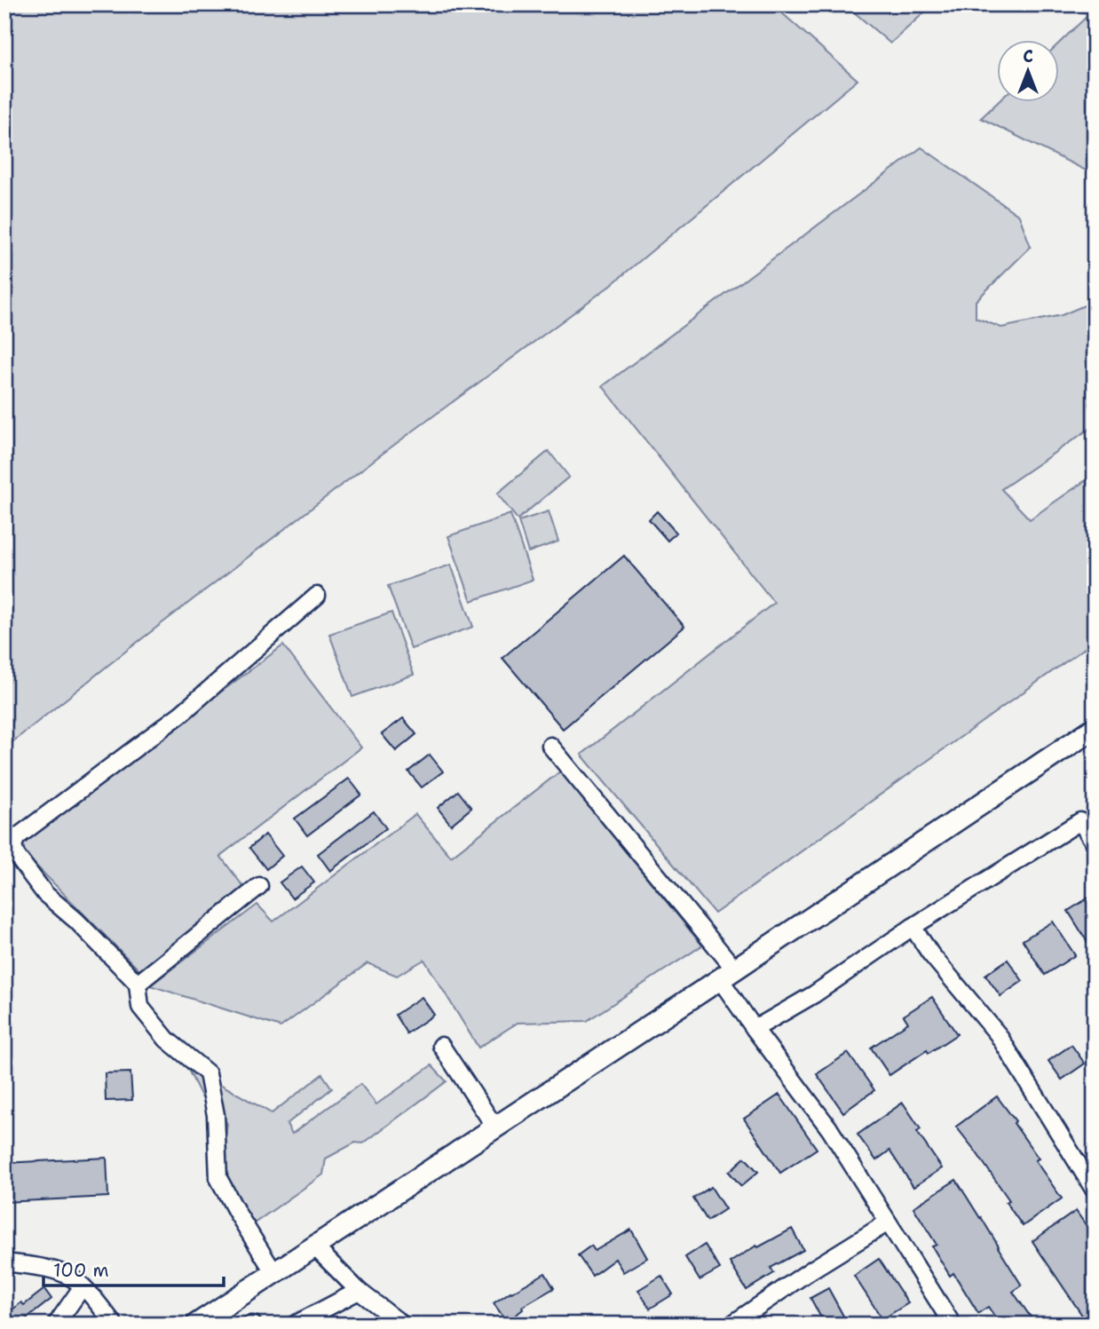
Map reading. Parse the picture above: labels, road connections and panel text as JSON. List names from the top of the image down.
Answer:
{
  "scale_bar": "100 m",
  "north": "top"
}
